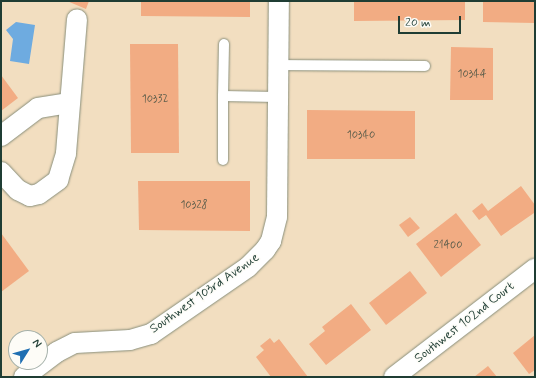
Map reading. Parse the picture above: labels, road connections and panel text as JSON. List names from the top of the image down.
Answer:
{
  "streets": {
    "street": ["Southwest 103rd Avenue", "Southwest 102nd Court"]
  },
  "house_numbers": [
    "10344",
    "10332",
    "10340",
    "10328",
    "21400"
  ],
  "scale_bar": "20 m",
  "north": "top right"
}
